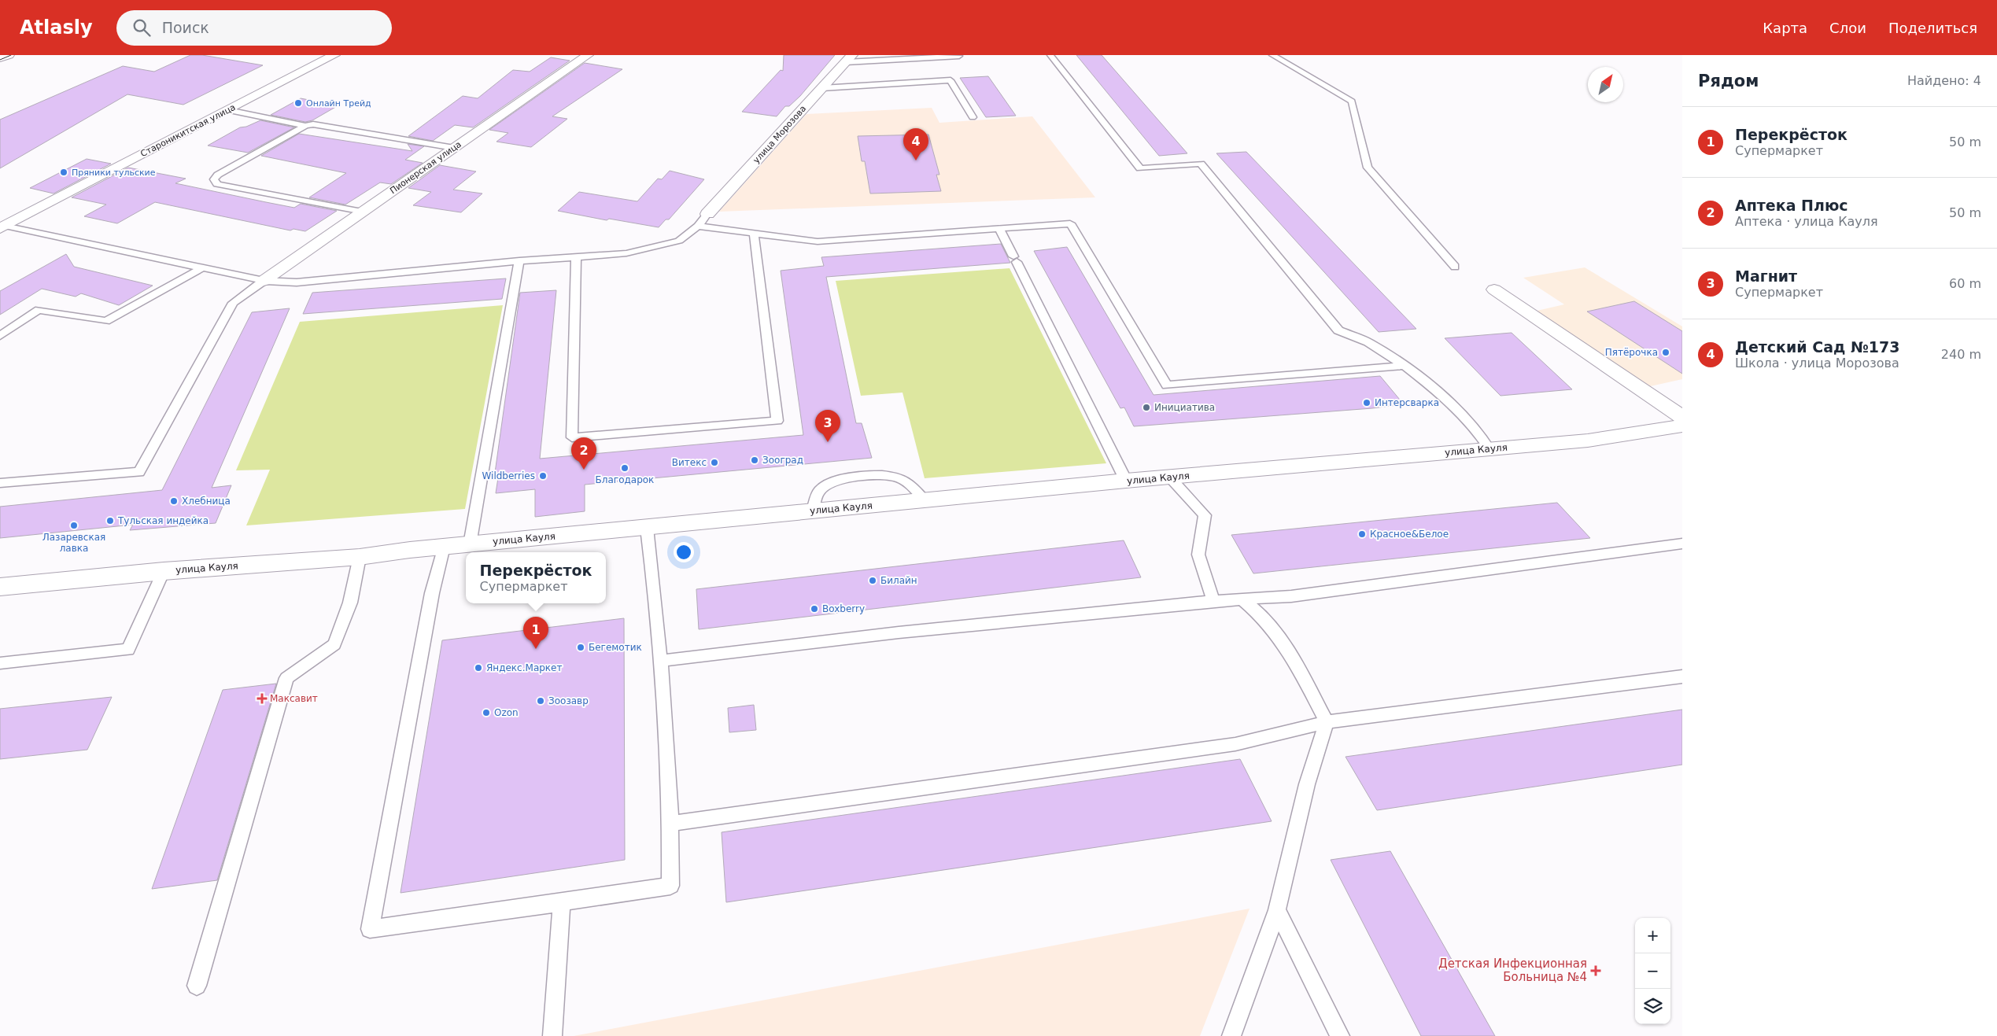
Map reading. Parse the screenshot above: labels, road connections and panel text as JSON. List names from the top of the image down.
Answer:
{
  "streets": {
    "street": [
      "Староникитская улица",
      "улица Морозова",
      "Пионерская улица",
      "улица Кауля"
    ]
  },
  "places": {
    "other": [
      "Онлайн Трейд",
      "Пряники тульские",
      "Пятёрочка",
      "Интерсварка",
      "Инициатива",
      "Зооград",
      "Витекс",
      "Благодарок",
      "Wildberries",
      "Хлебница",
      "Тульская индейка",
      "Лазаревская лавка",
      "Красное&Белое",
      "Билайн",
      "Boxberry",
      "Бегемотик",
      "Яндекс.Маркет",
      "Зоозавр",
      "Ozon"
    ],
    "health": ["Максавит", "Детская Инфекционная Больница №4"]
  },
  "north": "top right",
  "page": {
    "header": "Atlasly",
    "search": "Поиск",
    "nav": ["Карта", "Слои", "Поделиться"],
    "heading": ["Рядом", "Найдено: 4"],
    "list": [
      {
        "mark": "1",
        "name": "Перекрёсток",
        "note": "Супермаркет",
        "value": "50 m"
      },
      {
        "mark": "2",
        "name": "Аптека Плюс",
        "note": "Аптека · улица Кауля",
        "value": "50 m"
      },
      {
        "mark": "3",
        "name": "Магнит",
        "note": "Супермаркет",
        "value": "60 m"
      },
      {
        "mark": "4",
        "name": "Детский Сад №173",
        "note": "Школа · улица Морозова",
        "value": "240 m"
      }
    ],
    "pins": [
      "4",
      "3",
      "2",
      "1"
    ],
    "popup": ["Перекрёсток", "Супермаркет"],
    "map_buttons": ["+", "−"]
  }
}
